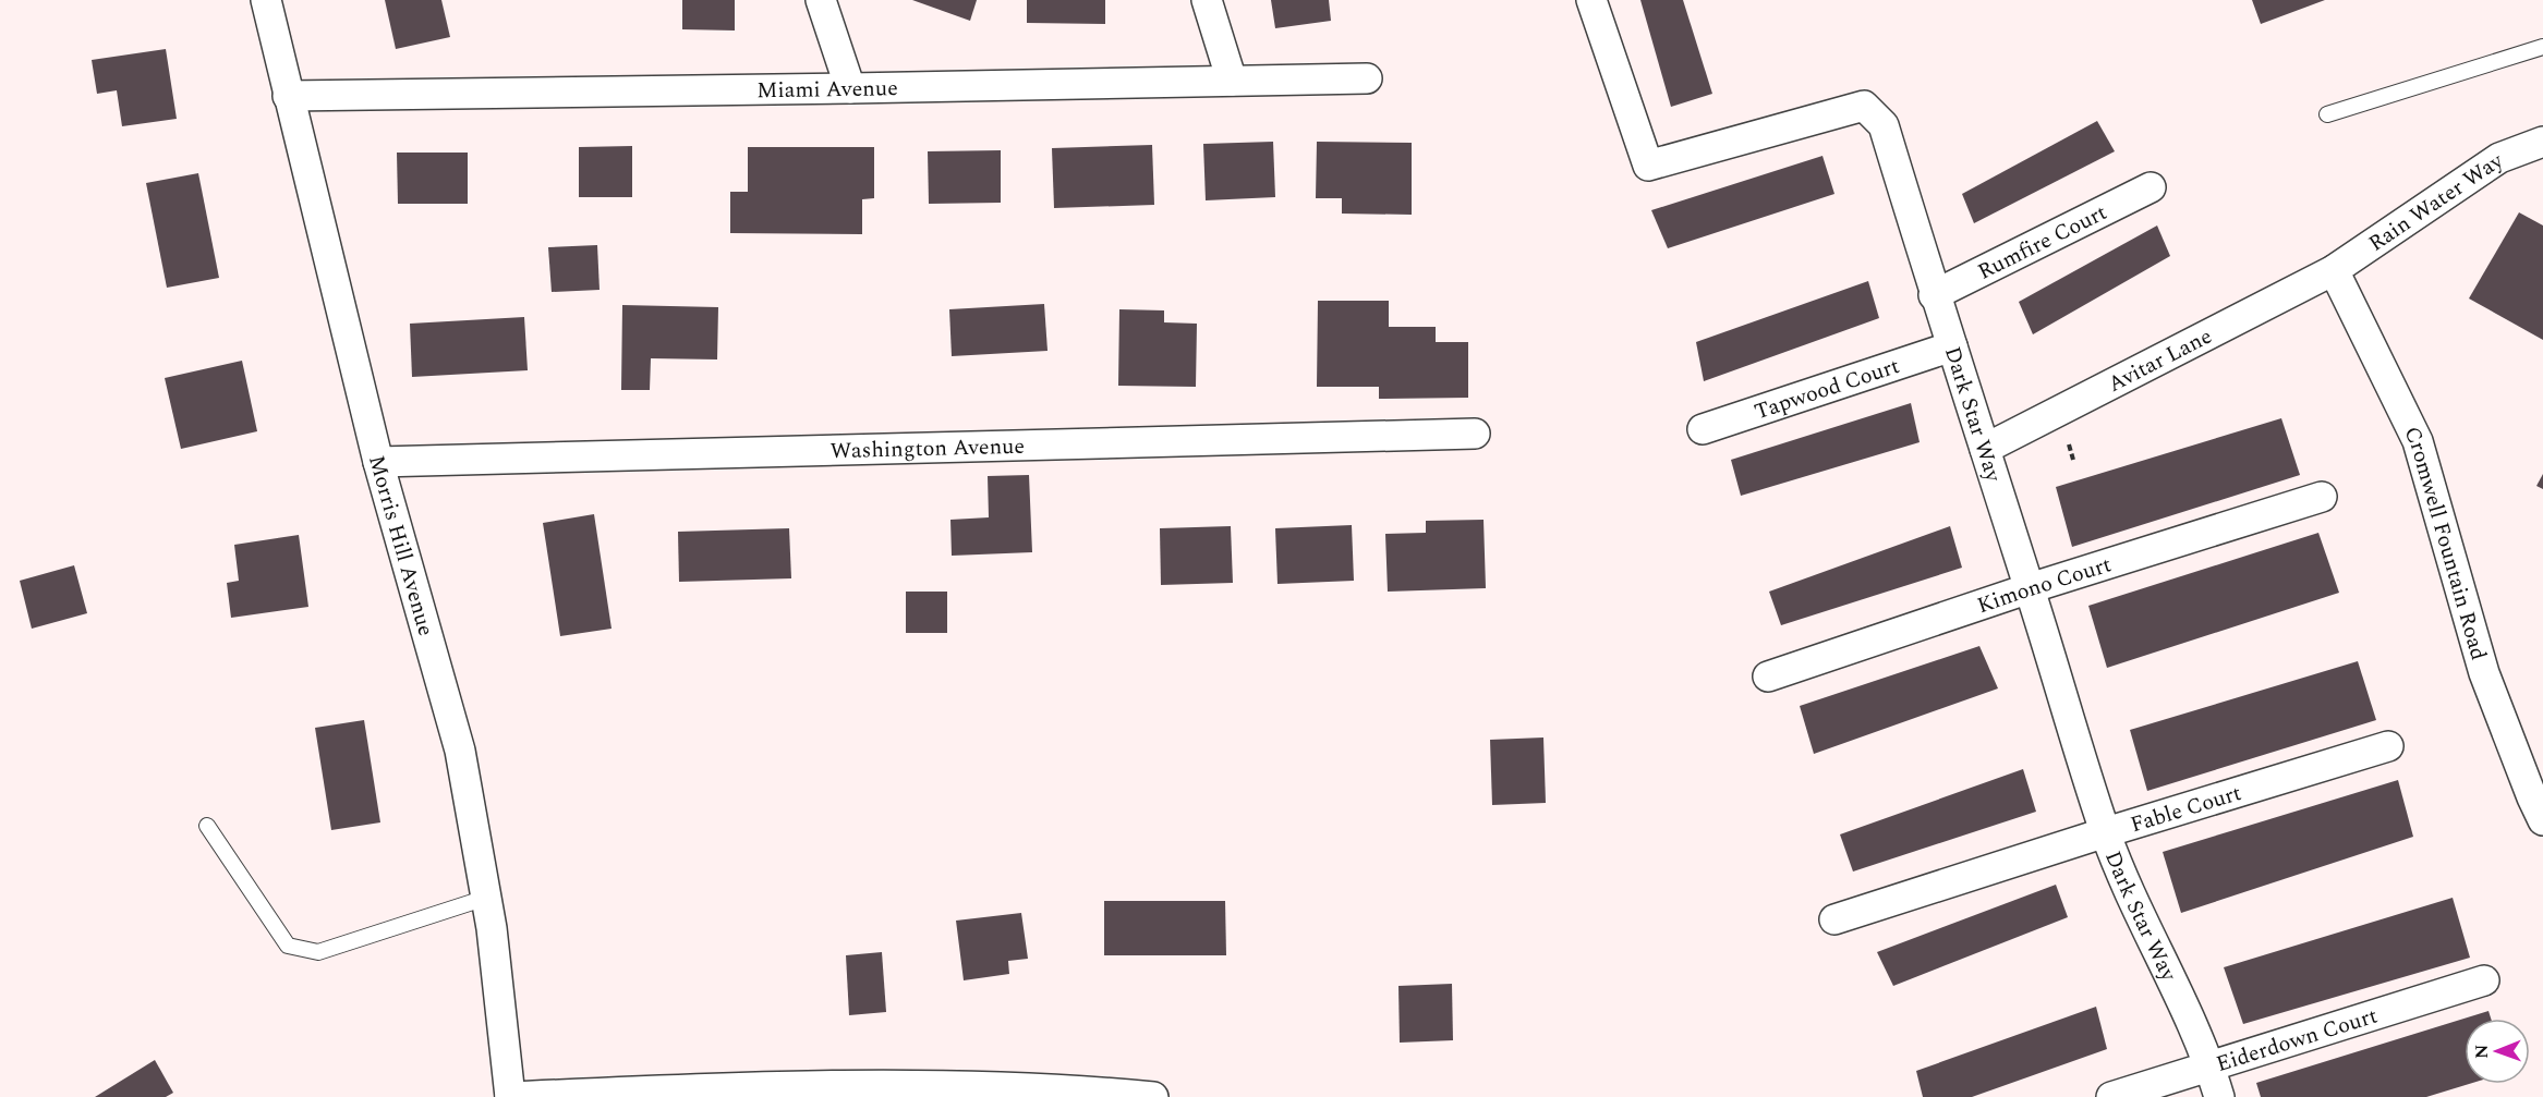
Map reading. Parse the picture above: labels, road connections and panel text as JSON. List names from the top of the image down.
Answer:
{
  "streets": {
    "street": [
      "Miami Avenue",
      "Rain Water Way",
      "Rumfire Court",
      "Avitar Lane",
      "Tapwood Court",
      "Dark Star Way",
      "Washington Avenue",
      "Cromwell Fountain Road",
      "Morris Hill Avenue",
      "Kimono Court",
      "Fable Court",
      "Eiderdown Court"
    ]
  },
  "crossings": [
    ["Miami Avenue", "Morris Hill Avenue"],
    ["Rain Water Way", "Avitar Lane"],
    ["Rain Water Way", "Cromwell Fountain Road"],
    ["Rumfire Court", "Dark Star Way"],
    ["Avitar Lane", "Dark Star Way"],
    ["Avitar Lane", "Cromwell Fountain Road"],
    ["Tapwood Court", "Dark Star Way"],
    ["Dark Star Way", "Kimono Court"],
    ["Dark Star Way", "Fable Court"],
    ["Dark Star Way", "Eiderdown Court"],
    ["Washington Avenue", "Morris Hill Avenue"]
  ],
  "north": "left"
}
